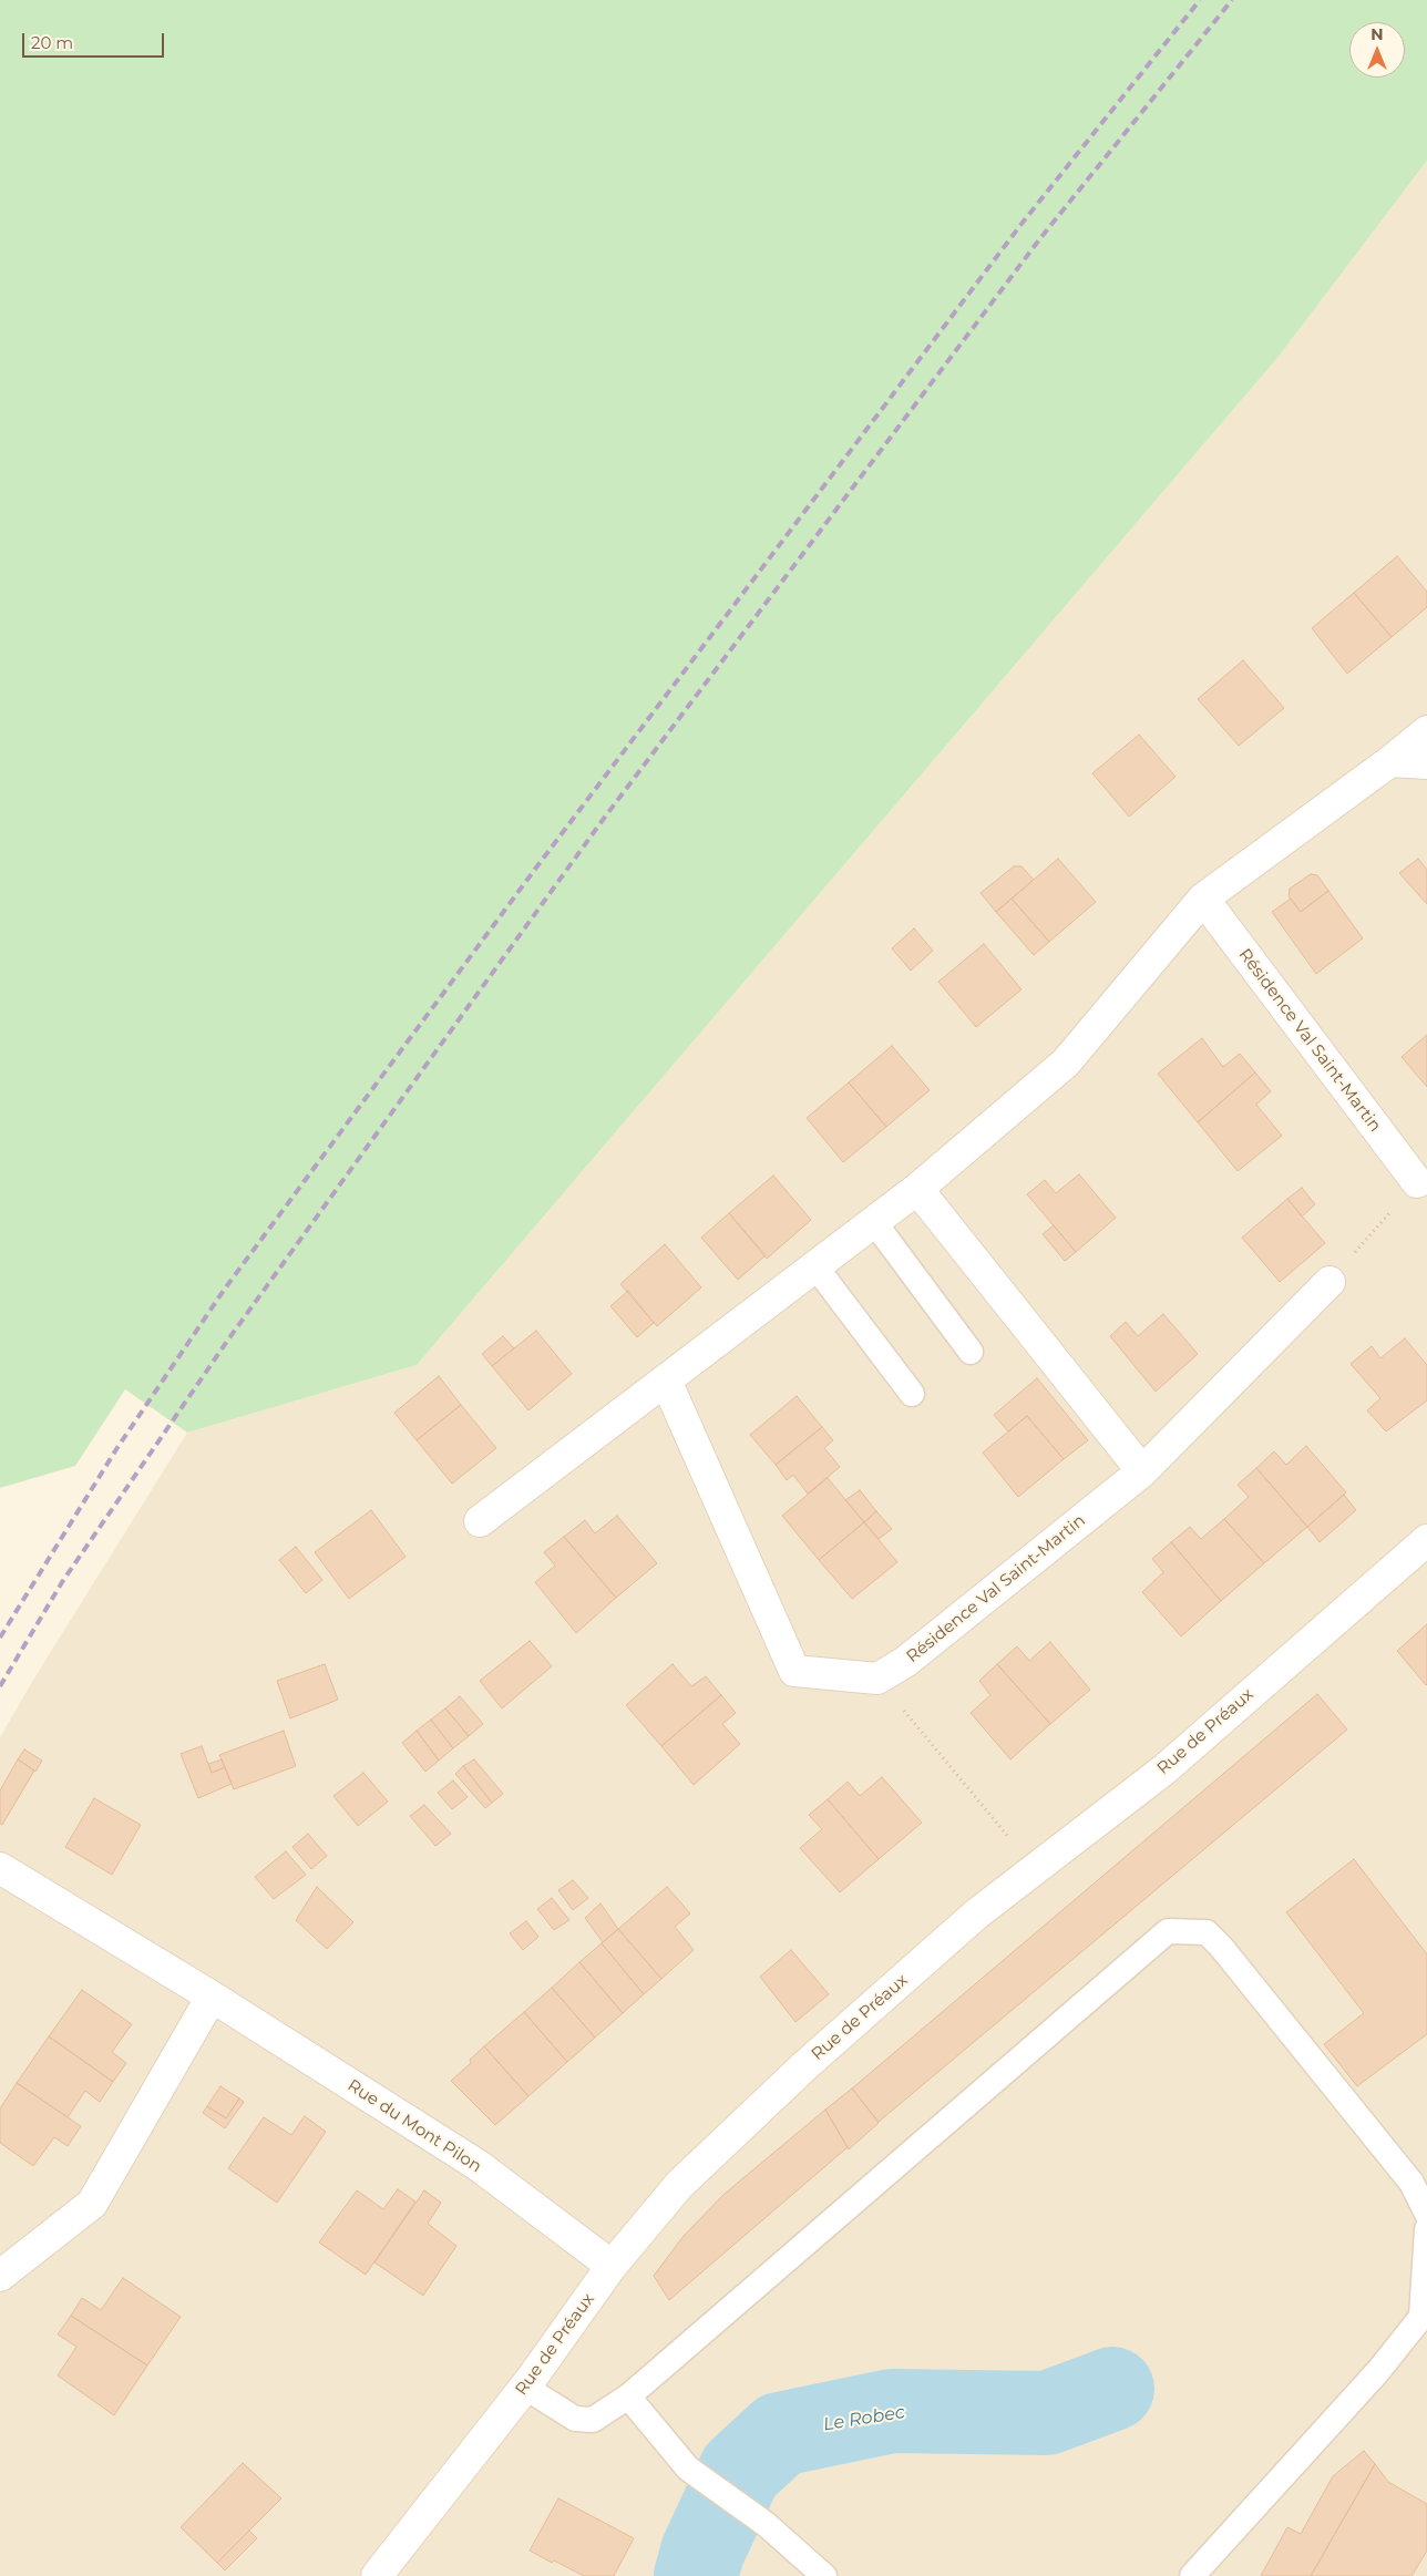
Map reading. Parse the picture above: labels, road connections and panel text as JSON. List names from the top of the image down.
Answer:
{
  "streets": {
    "street": ["Résidence Val Saint-Martin", "Rue de Préaux", "Rue du Mont Pilon"]
  },
  "crossings": [
    ["Rue de Préaux", "Rue du Mont Pilon"]
  ],
  "water": ["Le Robec"],
  "scale_bar": "20 m",
  "north": "top"
}
